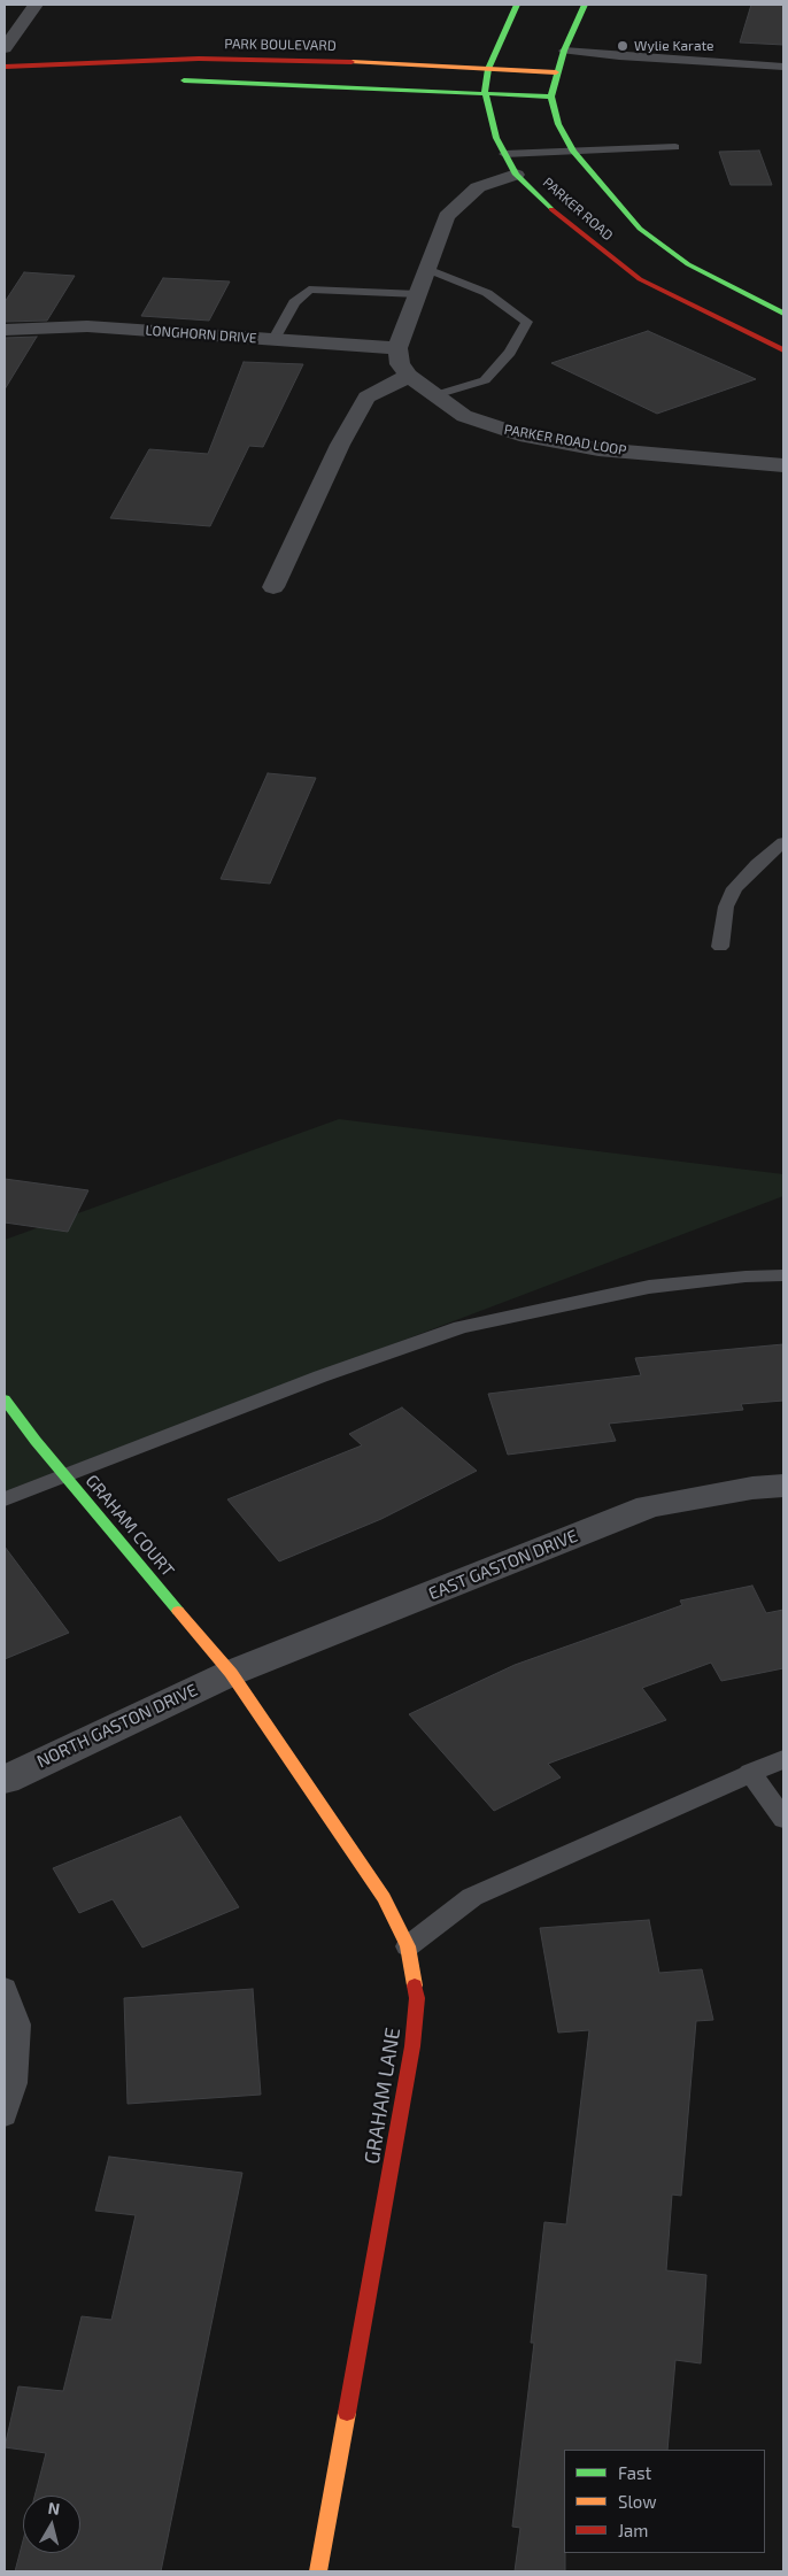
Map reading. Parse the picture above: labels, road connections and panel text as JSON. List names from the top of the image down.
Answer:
{
  "streets": {
    "main road": [
      "PARK BOULEVARD",
      "PARKER ROAD",
      "GRAHAM COURT",
      "GRAHAM LANE"
    ],
    "street": [
      "LONGHORN DRIVE",
      "PARKER ROAD LOOP",
      "EAST GASTON DRIVE",
      "NORTH GASTON DRIVE"
    ]
  },
  "crossings": [
    ["PARK BOULEVARD", "PARKER ROAD"],
    ["LONGHORN DRIVE", "PARKER ROAD LOOP"],
    ["GRAHAM COURT", "EAST GASTON DRIVE"],
    ["GRAHAM COURT", "NORTH GASTON DRIVE"],
    ["GRAHAM COURT", "GRAHAM LANE"],
    ["EAST GASTON DRIVE", "NORTH GASTON DRIVE"],
    ["EAST GASTON DRIVE", "GRAHAM LANE"],
    ["NORTH GASTON DRIVE", "GRAHAM LANE"]
  ],
  "places": ["Wylie Karate"],
  "legend": ["Fast", "Slow", "Jam"],
  "north": "top"
}
